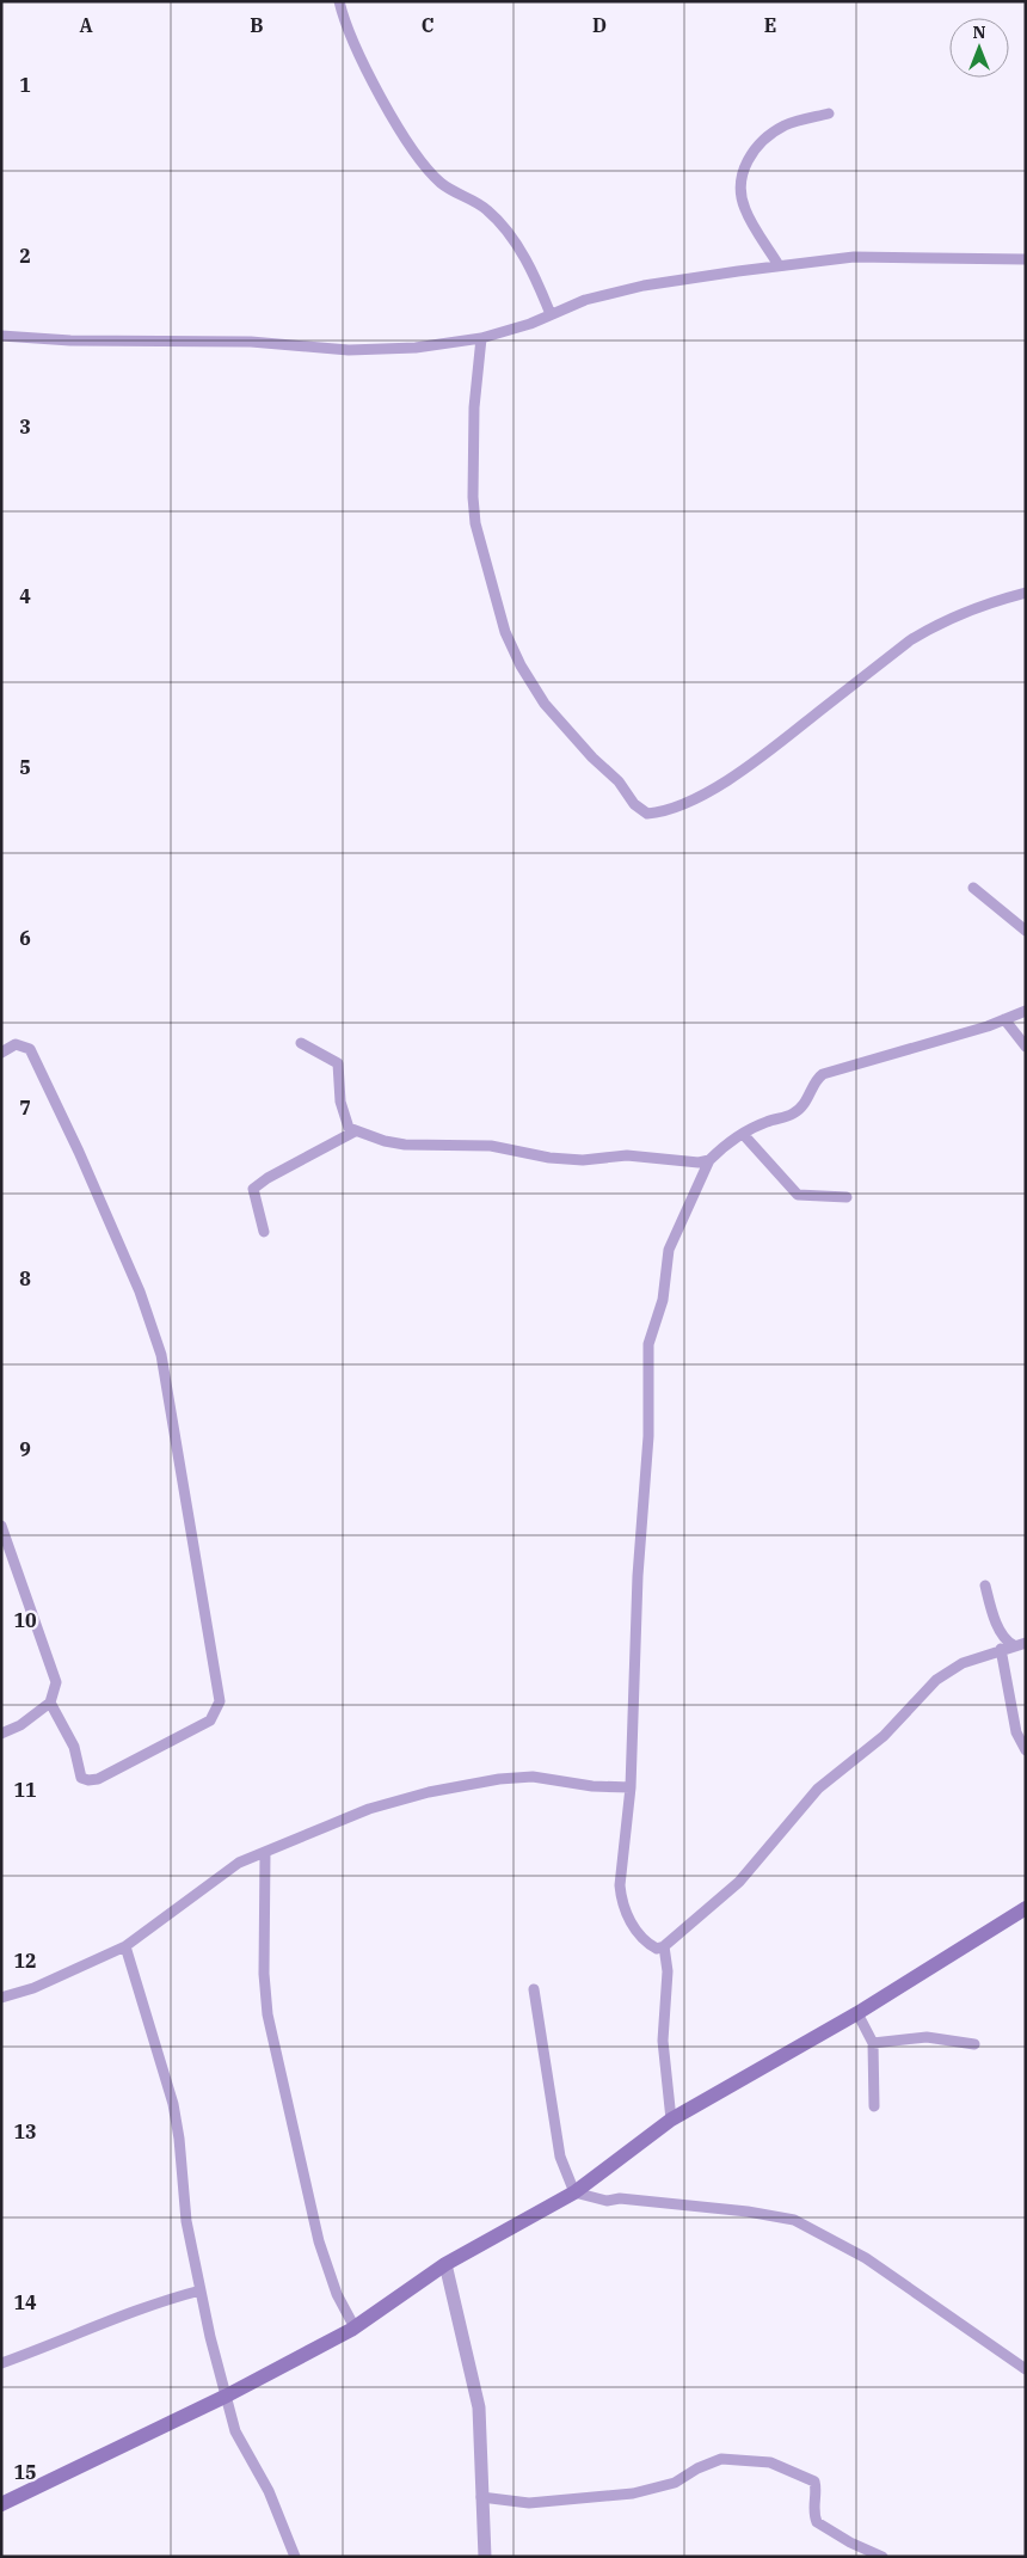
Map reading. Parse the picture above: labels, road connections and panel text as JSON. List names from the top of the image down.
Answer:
{
  "north": "top",
  "grid": {
    "columns": [
      "A",
      "B",
      "C",
      "D",
      "E"
    ],
    "rows": [
      "1",
      "2",
      "3",
      "4",
      "5",
      "6",
      "7",
      "8",
      "9",
      "10",
      "11",
      "12",
      "13",
      "14",
      "15"
    ]
  }
}
